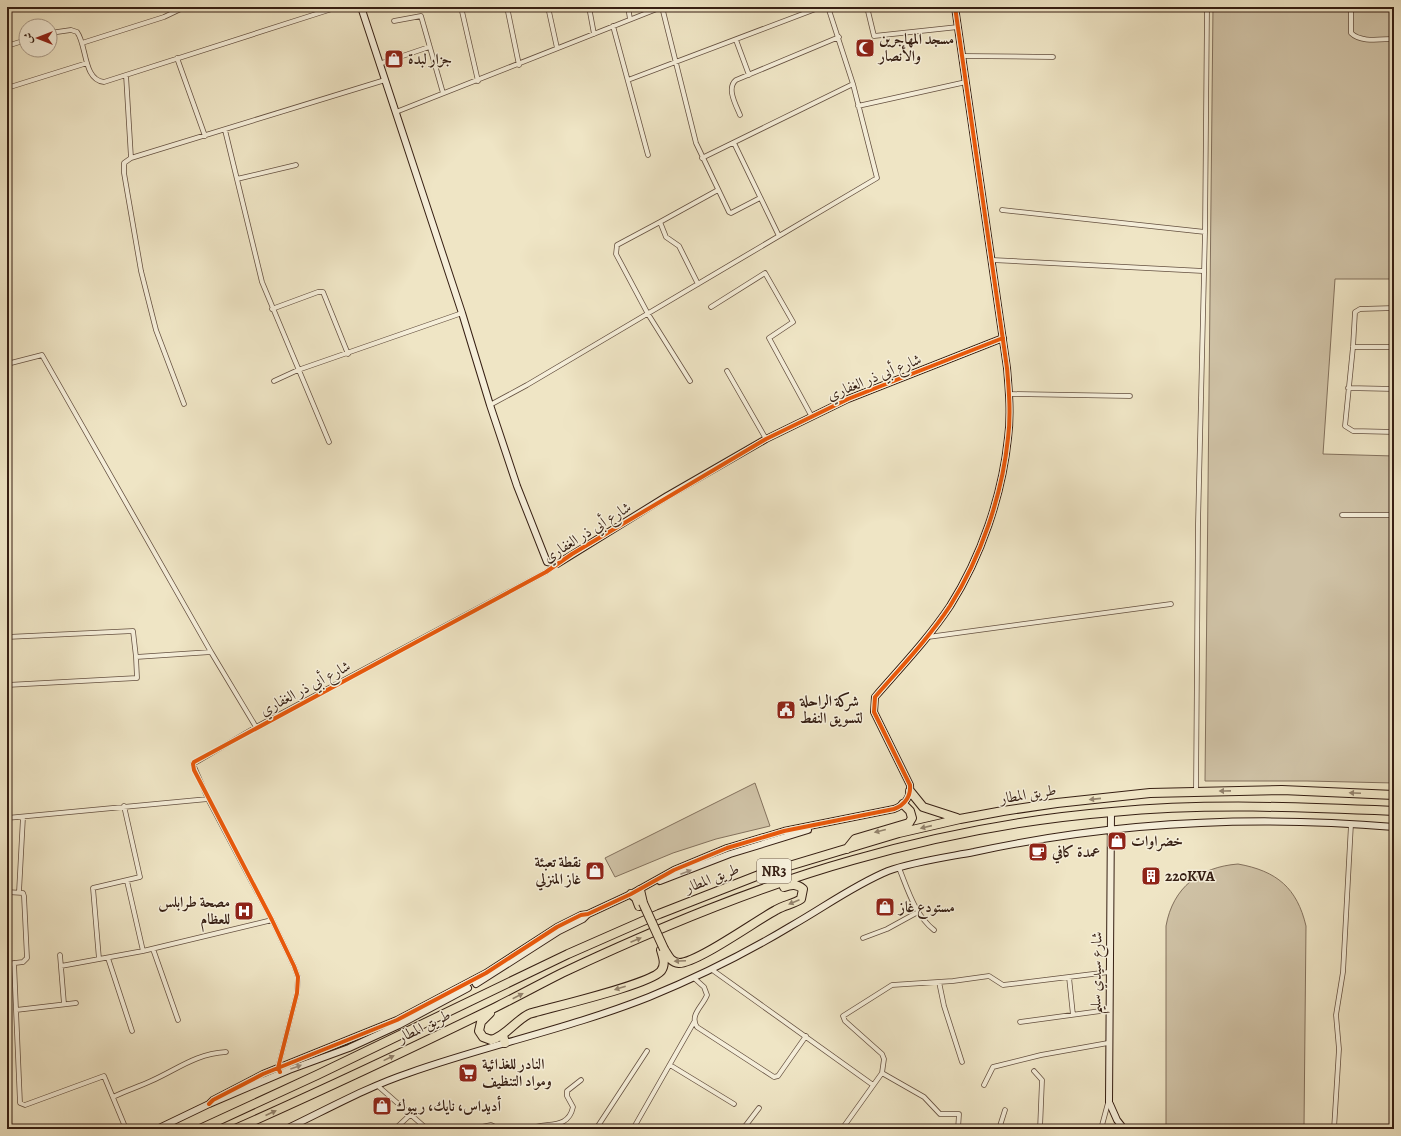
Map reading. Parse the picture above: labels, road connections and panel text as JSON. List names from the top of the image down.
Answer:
{
  "streets": {
    "highway": ["طريق المطار", "NR3"],
    "street": ["شارع أبي ذر الغفاري", "شارع سيدي سليم"]
  },
  "crossings": [
    ["طريق المطار", "شارع سيدي سليم"]
  ],
  "places": {
    "mosque": ["مسجد المهاجرين والأنصار"],
    "shop": [
      "جزار لبدة",
      "خضراوات",
      "نقطة تعبئة غاز المنزلي",
      "مستودع غاز",
      "أديداس، نايك، ريبوك"
    ],
    "public building": ["شركة الراحلة لتسويق النفط"],
    "cafe": ["عمدة كافي"],
    "building": ["220KVA"],
    "hospital": ["مصحة طرابلس للعظام"],
    "supermarket": ["النادر للغذائية ومواد التنظيف"]
  },
  "north": "left"
}
